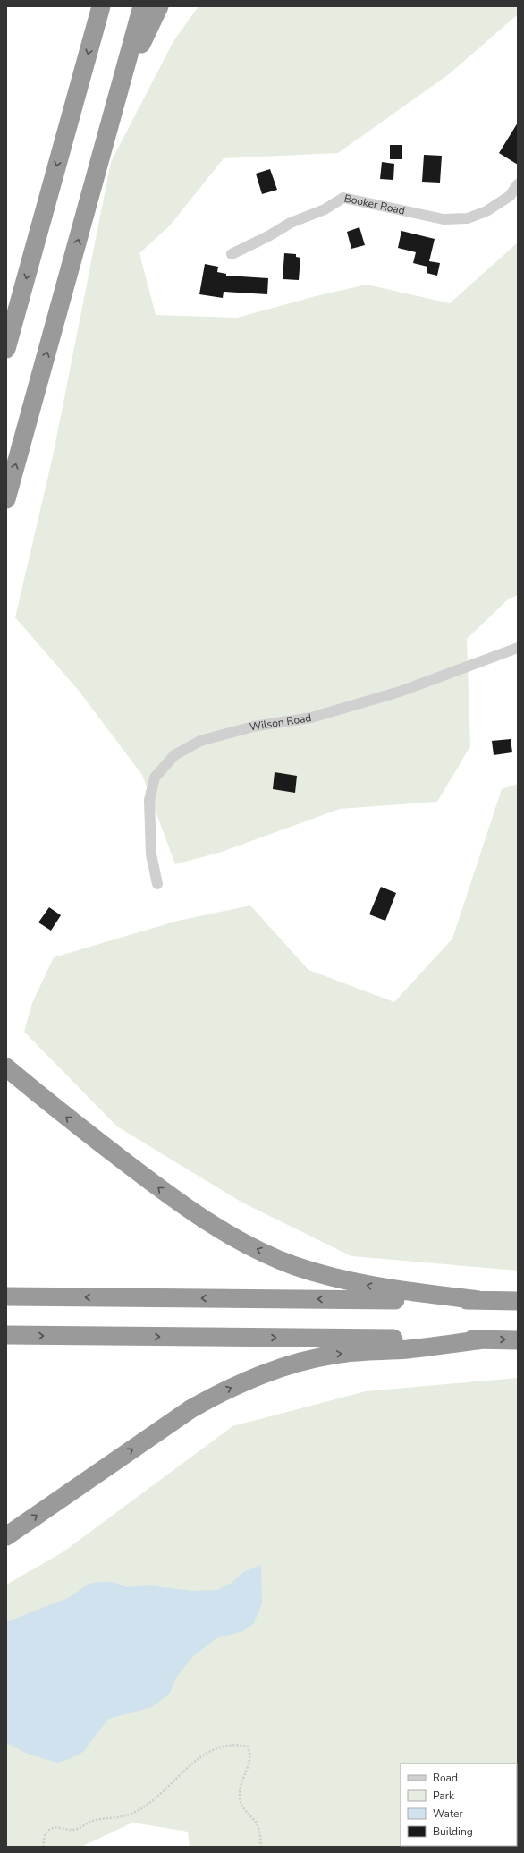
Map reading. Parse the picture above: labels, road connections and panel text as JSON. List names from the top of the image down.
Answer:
{
  "streets": {
    "street": ["Booker Road", "Wilson Road"]
  },
  "legend": [
    "Road",
    "Park",
    "Water",
    "Building"
  ]
}
